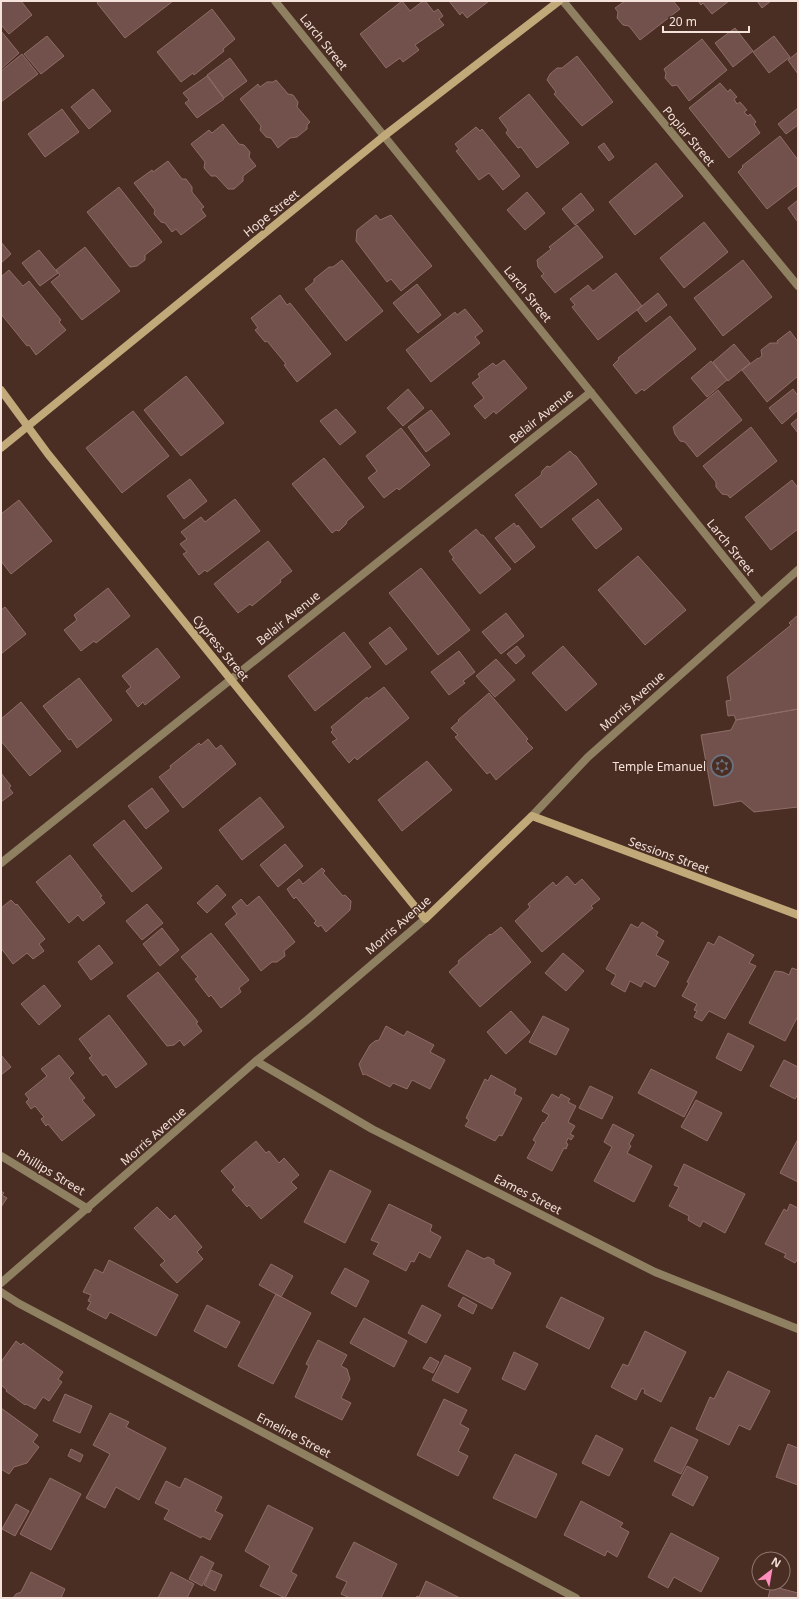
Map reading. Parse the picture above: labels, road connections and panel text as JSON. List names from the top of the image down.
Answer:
{
  "streets": {
    "street": [
      "Larch Street",
      "Poplar Street",
      "Hope Street",
      "Belair Avenue",
      "Cypress Street",
      "Morris Avenue",
      "Sessions Street",
      "Phillips Street",
      "Eames Street",
      "Emeline Street"
    ]
  },
  "crossings": [
    ["Larch Street", "Hope Street"],
    ["Larch Street", "Belair Avenue"],
    ["Larch Street", "Morris Avenue"],
    ["Hope Street", "Cypress Street"],
    ["Belair Avenue", "Cypress Street"],
    ["Cypress Street", "Morris Avenue"],
    ["Morris Avenue", "Sessions Street"],
    ["Morris Avenue", "Phillips Street"],
    ["Morris Avenue", "Eames Street"]
  ],
  "places": {
    "synagogue": ["Temple Emanuel"]
  },
  "scale_bar": "20 m",
  "north": "top right"
}
